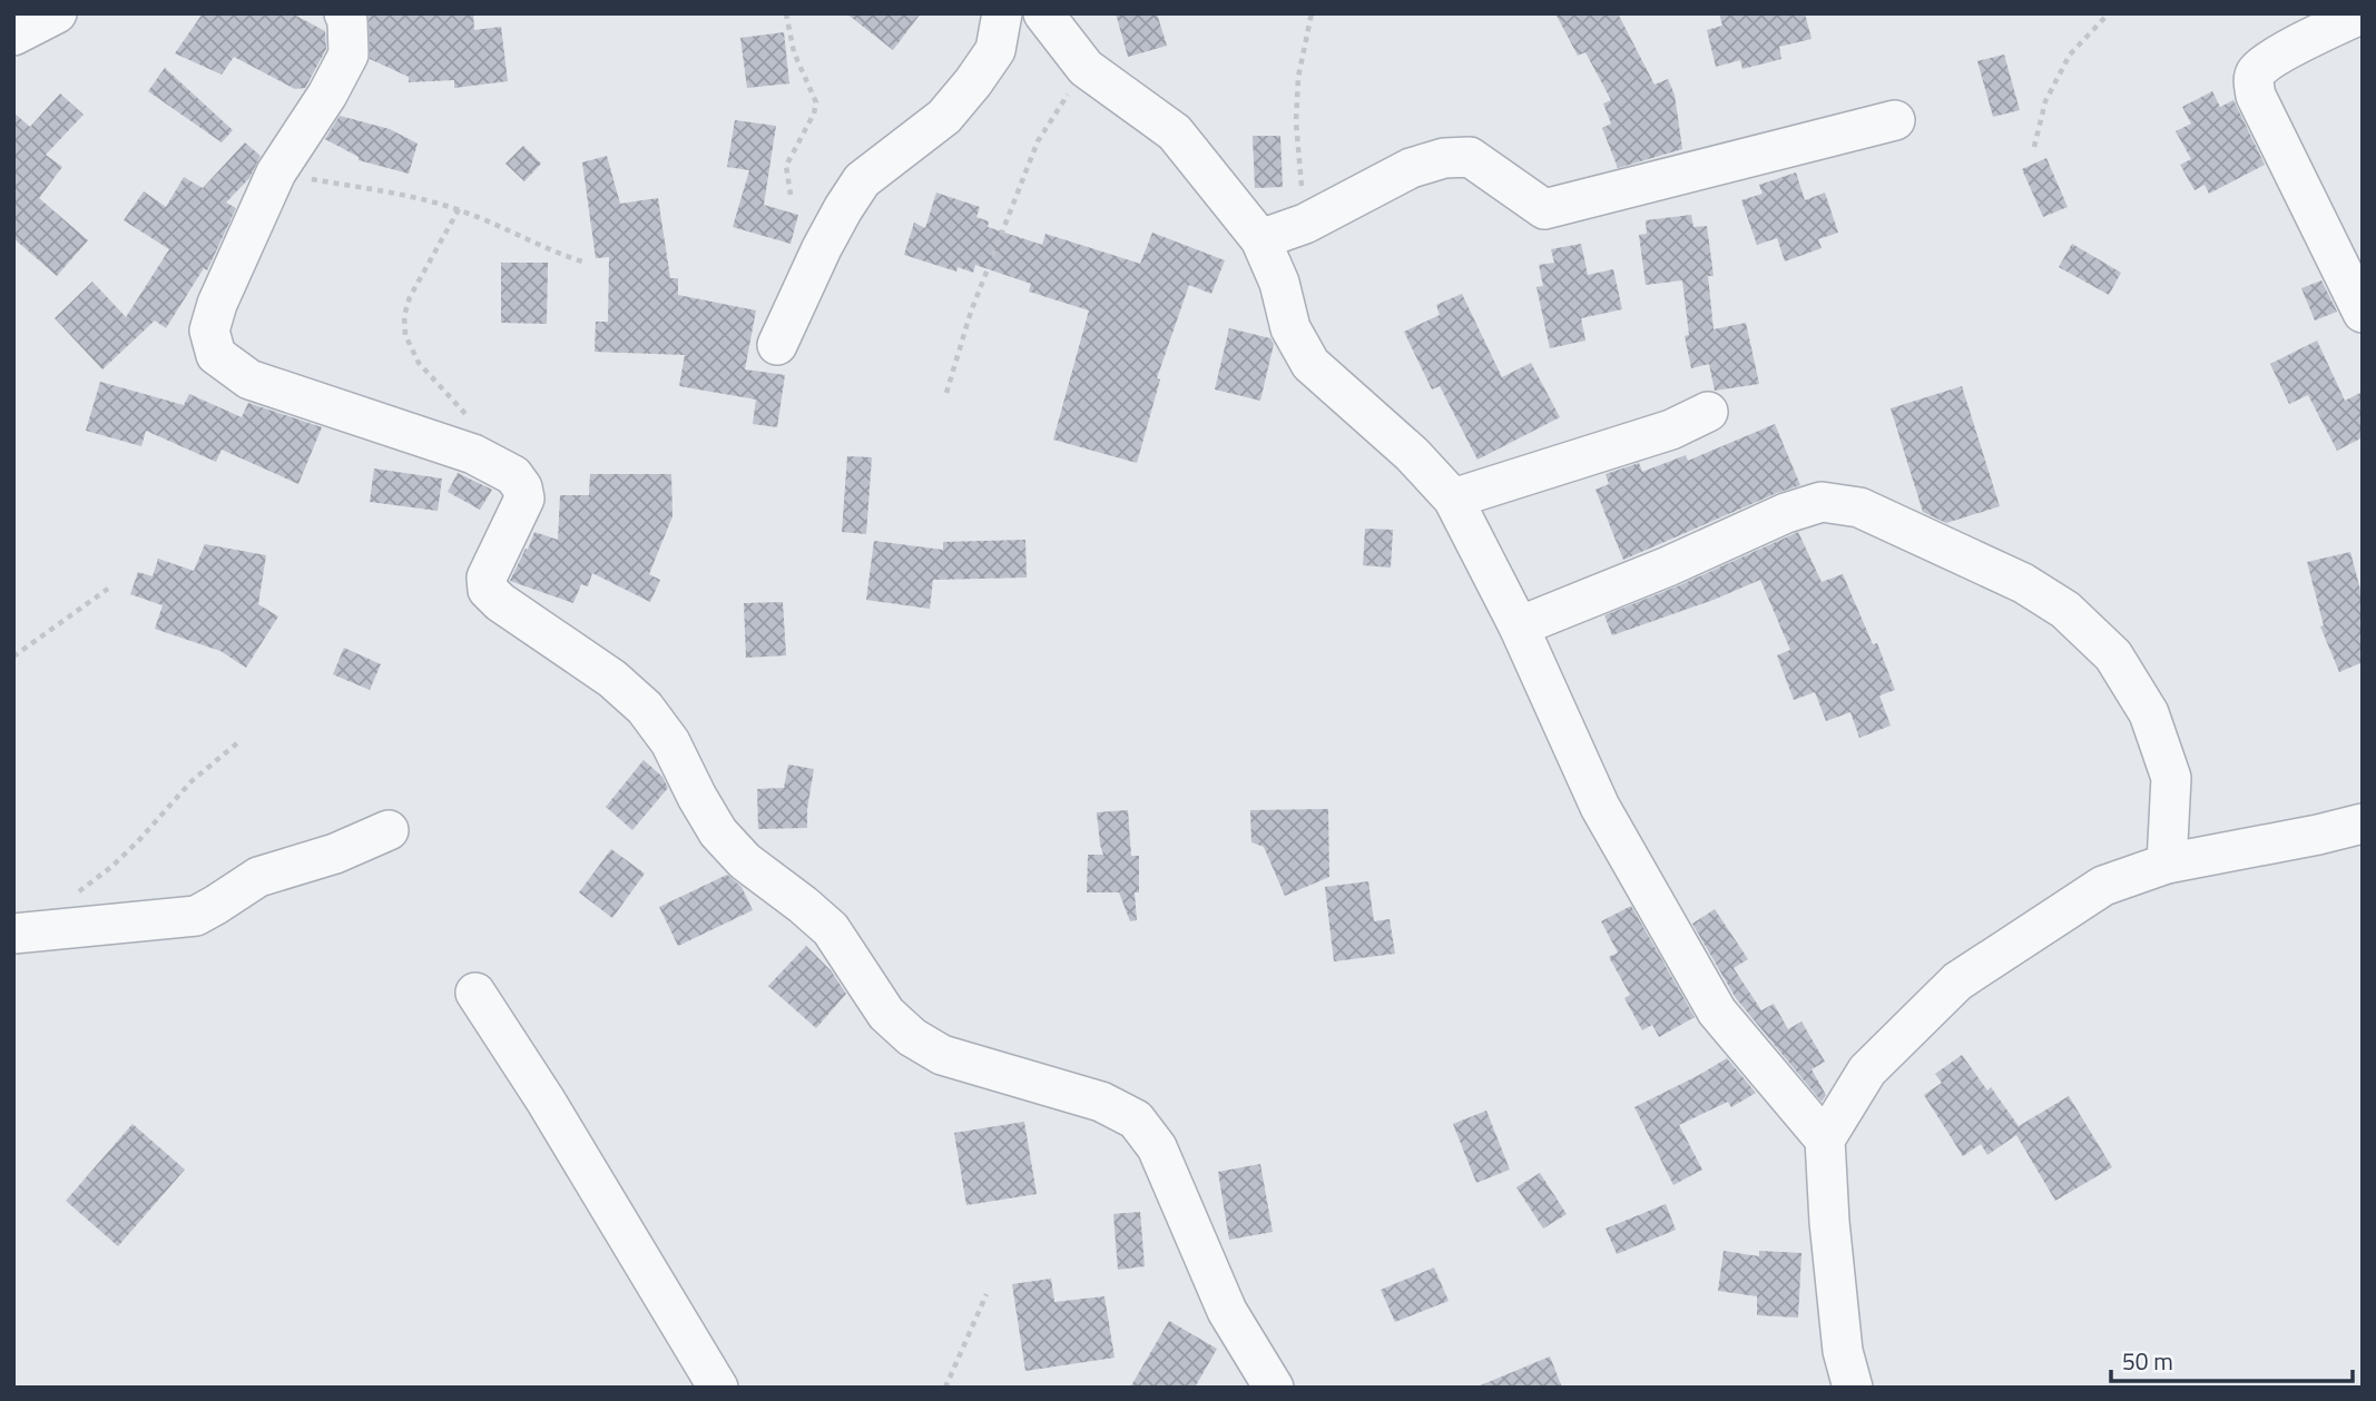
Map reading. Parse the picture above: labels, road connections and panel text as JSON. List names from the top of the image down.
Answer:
{
  "scale_bar": "50 m"
}
